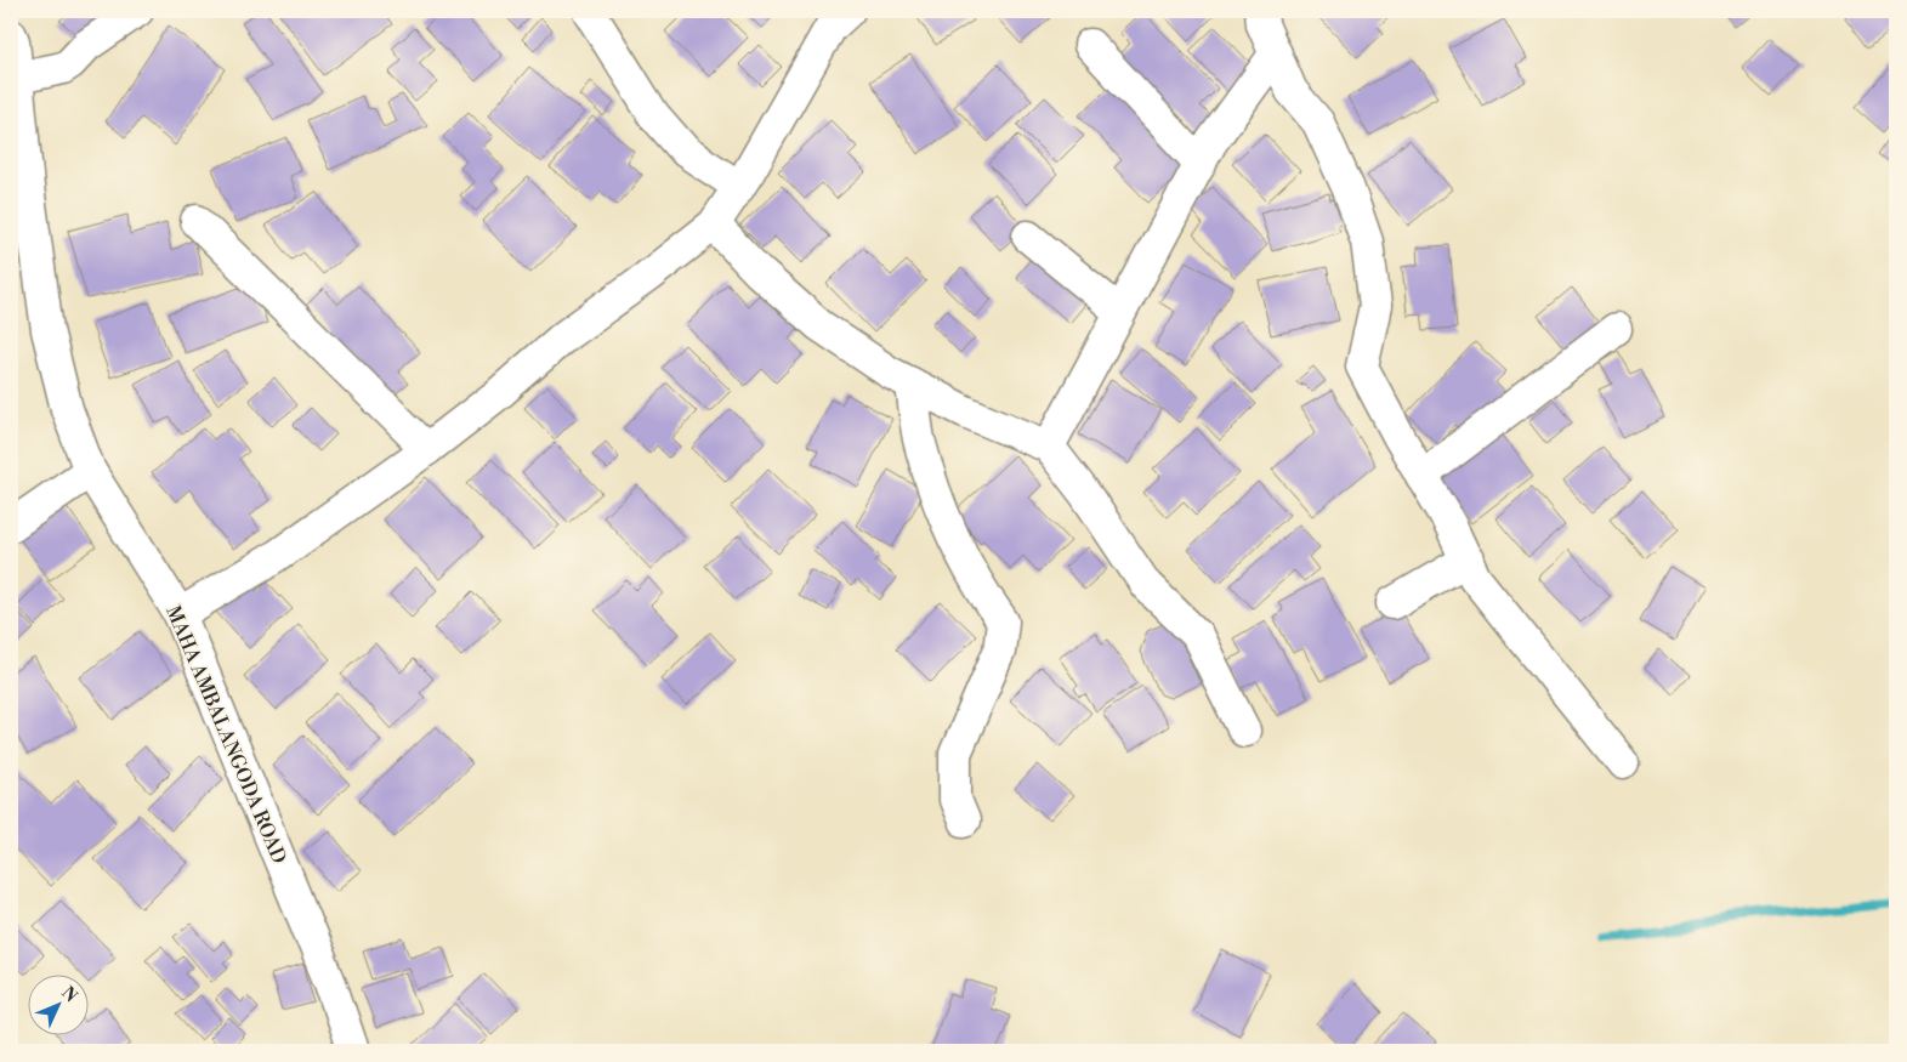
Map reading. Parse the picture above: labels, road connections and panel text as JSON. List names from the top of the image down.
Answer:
{
  "streets": {
    "street": ["MAHA AMBALANGODA ROAD"]
  },
  "north": "top right"
}
